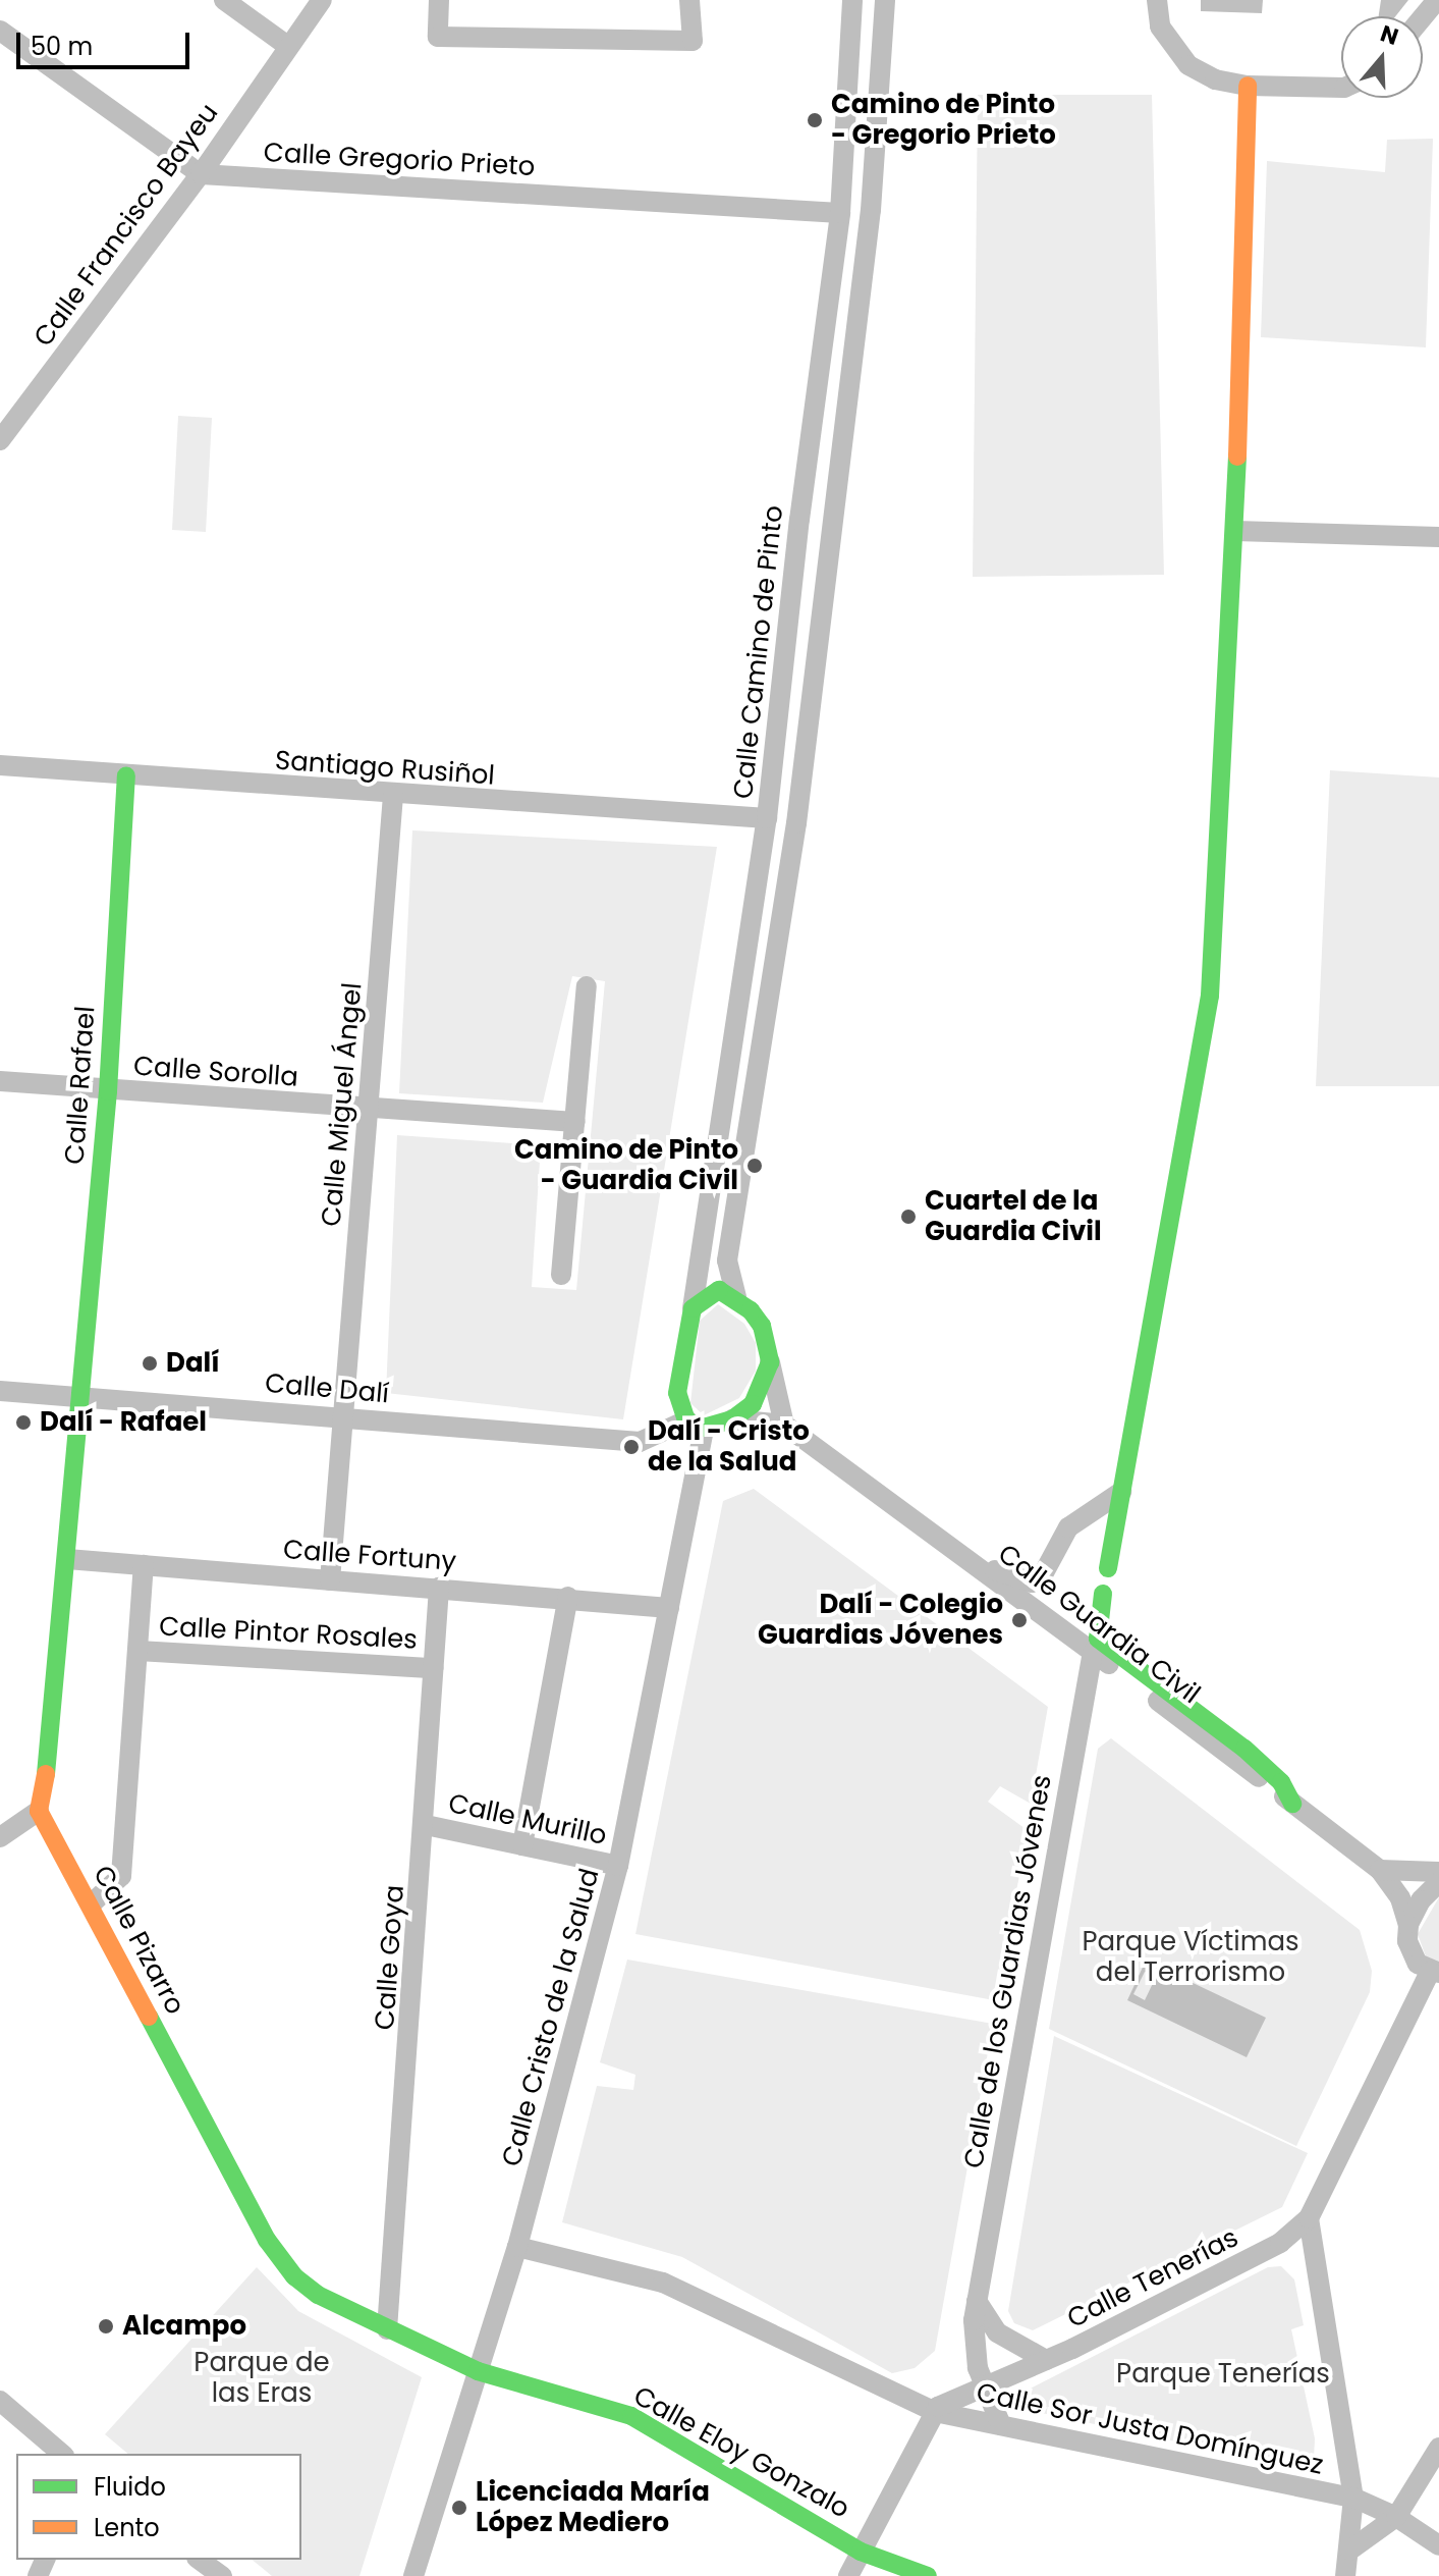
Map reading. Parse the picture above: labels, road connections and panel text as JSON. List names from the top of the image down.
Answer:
{
  "streets": {
    "street": [
      "Calle Gregorio Prieto",
      "Calle Francisco Bayeu",
      "Calle Camino de Pinto",
      "Santiago Rusiñol",
      "Calle Sorolla",
      "Calle Rafael",
      "Calle Miguel Ángel",
      "Calle Dalí",
      "Calle Fortuny",
      "Calle Guardia Civil",
      "Calle Pintor Rosales",
      "Calle Murillo",
      "Calle Pizarro",
      "Calle Goya",
      "Calle de los Guardias Jóvenes",
      "Calle Cristo de la Salud",
      "Calle Tenerías",
      "Calle Sor Justa Domínguez",
      "Calle Eloy Gonzalo"
    ]
  },
  "crossings": [
    ["Calle Gregorio Prieto", "Calle Francisco Bayeu"],
    ["Calle Gregorio Prieto", "Calle Camino de Pinto"],
    ["Calle Camino de Pinto", "Santiago Rusiñol"],
    ["Calle Camino de Pinto", "Calle Dalí"],
    ["Calle Camino de Pinto", "Calle Cristo de la Salud"],
    ["Santiago Rusiñol", "Calle Rafael"],
    ["Santiago Rusiñol", "Calle Miguel Ángel"],
    ["Calle Sorolla", "Calle Rafael"],
    ["Calle Sorolla", "Calle Miguel Ángel"],
    ["Calle Rafael", "Calle Dalí"],
    ["Calle Miguel Ángel", "Calle Dalí"],
    ["Calle Miguel Ángel", "Calle Fortuny"],
    ["Calle Dalí", "Calle Cristo de la Salud"],
    ["Calle Fortuny", "Calle Goya"],
    ["Calle Fortuny", "Calle Cristo de la Salud"],
    ["Calle Guardia Civil", "Calle de los Guardias Jóvenes"],
    ["Calle Guardia Civil", "Calle Tenerías"],
    ["Calle Pintor Rosales", "Calle Goya"],
    ["Calle Murillo", "Calle Goya"],
    ["Calle Murillo", "Calle Cristo de la Salud"],
    ["Calle Pizarro", "Calle Goya"],
    ["Calle Pizarro", "Calle Cristo de la Salud"],
    ["Calle Pizarro", "Calle Eloy Gonzalo"],
    ["Calle de los Guardias Jóvenes", "Calle Tenerías"],
    ["Calle de los Guardias Jóvenes", "Calle Sor Justa Domínguez"],
    ["Calle Cristo de la Salud", "Calle Sor Justa Domínguez"],
    ["Calle Cristo de la Salud", "Calle Eloy Gonzalo"],
    ["Calle Tenerías", "Calle Sor Justa Domínguez"]
  ],
  "parks": ["Parque Víctimas del Terrorismo", "Parque de las Eras", "Parque Tenerías"],
  "places": [
    "Camino de Pinto - Gregorio Prieto",
    "Camino de Pinto - Guardia Civil",
    "Cuartel de la Guardia Civil",
    "Dalí",
    "Dalí - Rafael",
    "Dalí - Cristo de la Salud",
    "Dalí - Colegio Guardias Jóvenes",
    "Alcampo",
    "Licenciada María López Mediero"
  ],
  "legend": ["Fluido", "Lento"],
  "scale_bar": "50 m",
  "north": "top"
}
